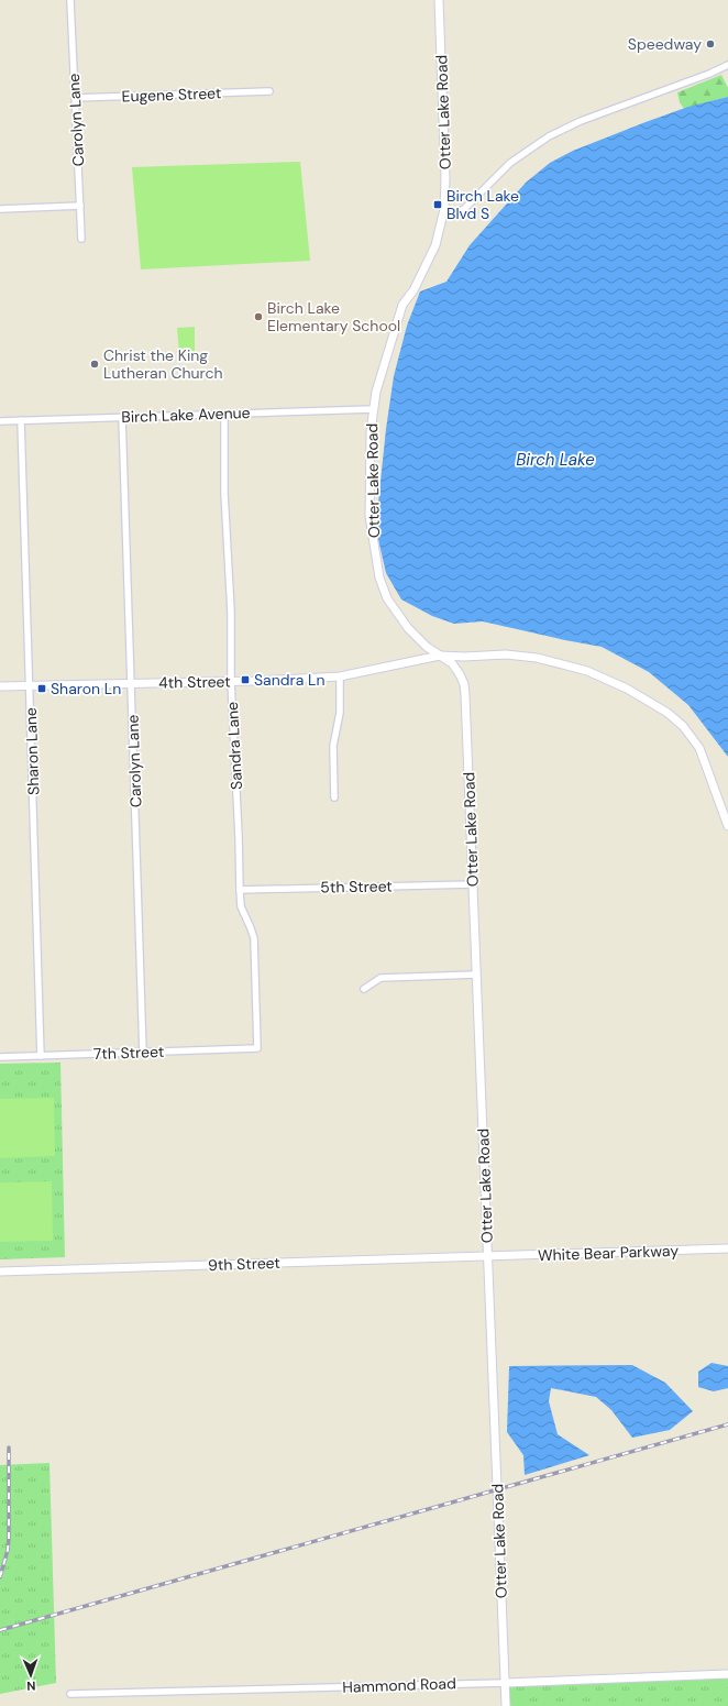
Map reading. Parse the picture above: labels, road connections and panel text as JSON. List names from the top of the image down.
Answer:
{
  "streets": {
    "street": [
      "Eugene Street",
      "Otter Lake Road",
      "Carolyn Lane",
      "Birch Lake Avenue",
      "4th Street",
      "Sandra Lane",
      "Sharon Lane",
      "5th Street",
      "7th Street",
      "White Bear Parkway",
      "9th Street",
      "Hammond Road"
    ]
  },
  "crossings": [
    ["Eugene Street", "Carolyn Lane"],
    ["Otter Lake Road", "Birch Lake Avenue"],
    ["Otter Lake Road", "4th Street"],
    ["Otter Lake Road", "5th Street"],
    ["Otter Lake Road", "White Bear Parkway"],
    ["Otter Lake Road", "9th Street"],
    ["Otter Lake Road", "Hammond Road"],
    ["Carolyn Lane", "Birch Lake Avenue"],
    ["Carolyn Lane", "4th Street"],
    ["Carolyn Lane", "7th Street"],
    ["Birch Lake Avenue", "Sandra Lane"],
    ["Birch Lake Avenue", "Sharon Lane"],
    ["4th Street", "Sandra Lane"],
    ["4th Street", "Sharon Lane"],
    ["Sandra Lane", "5th Street"],
    ["Sandra Lane", "7th Street"],
    ["Sharon Lane", "7th Street"],
    ["White Bear Parkway", "9th Street"]
  ],
  "water": ["Birch Lake"],
  "places": {
    "other": ["Speedway", "Birch Lake Elementary School", "Christ the King Lutheran Church"],
    "transit": ["Birch Lake Blvd S", "Sandra Ln", "Sharon Ln"]
  },
  "north": "bottom"
}
